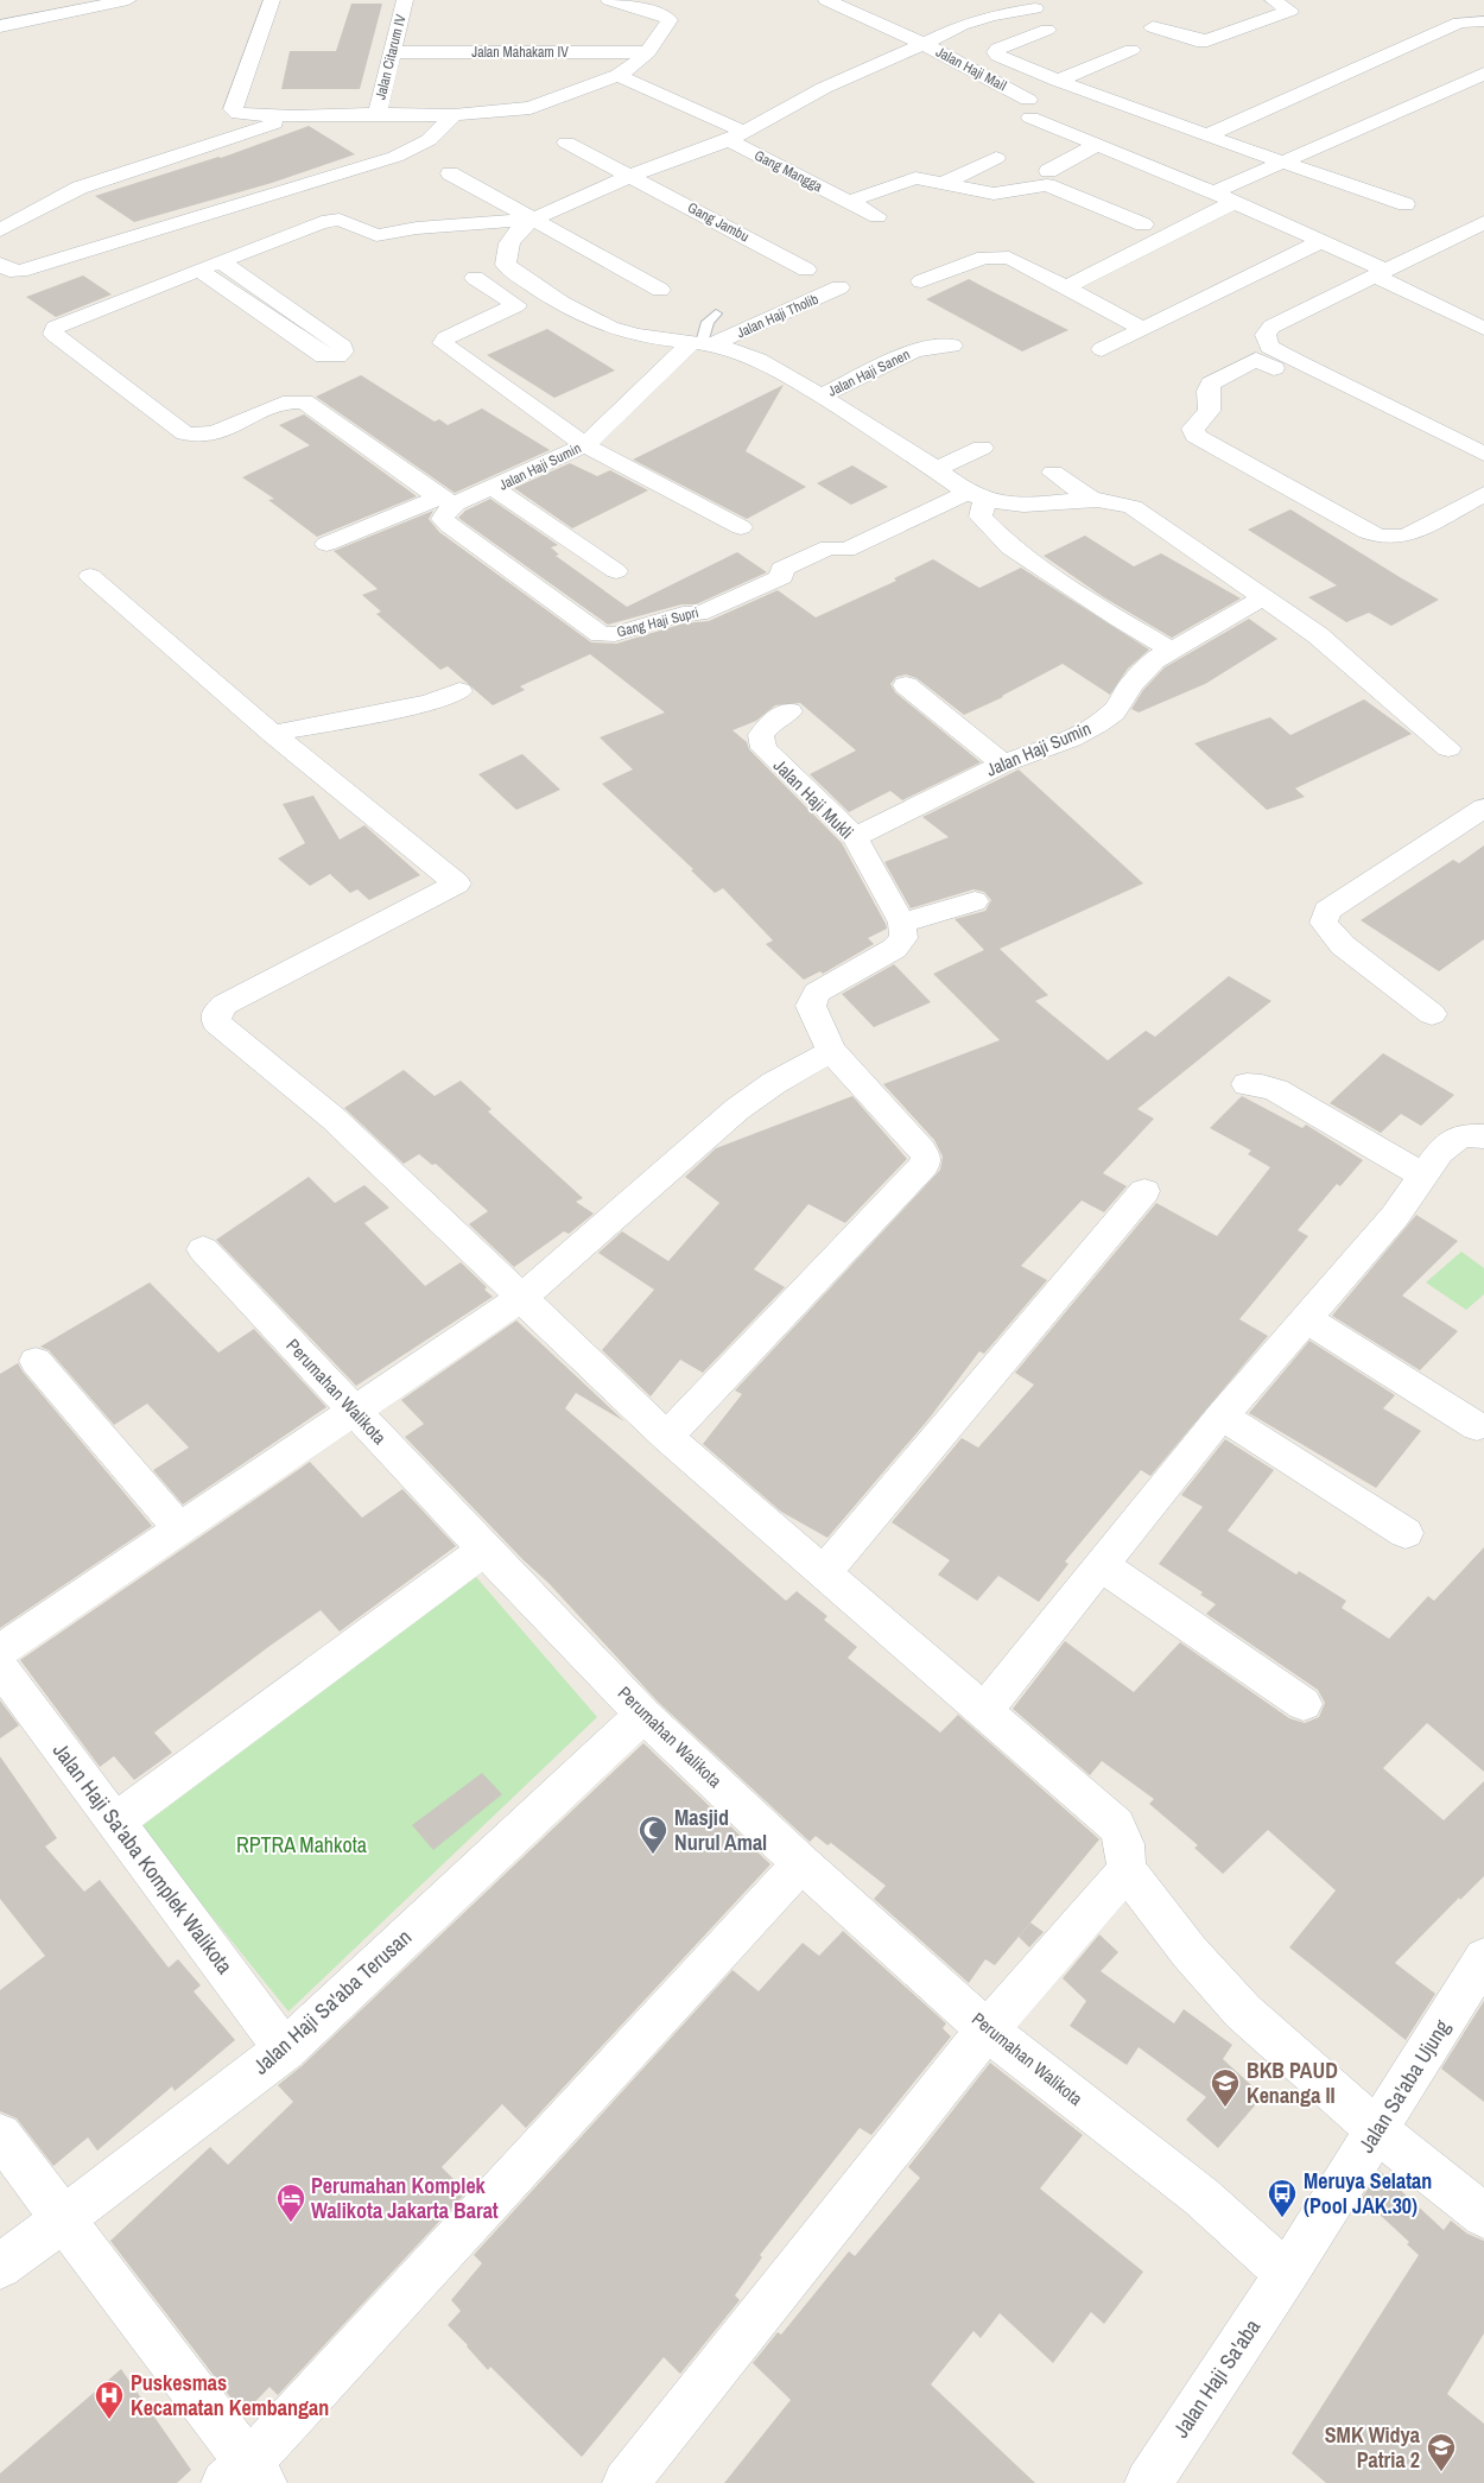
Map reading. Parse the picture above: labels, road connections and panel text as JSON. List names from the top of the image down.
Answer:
{
  "streets": {
    "street": [
      "Jalan Mahakam IV",
      "Jalan Citarum IV",
      "Jalan Haji Mail",
      "Gang Mangga",
      "Gang Jambu",
      "Jalan Haji Tholib",
      "Jalan Haji Sanen",
      "Jalan Haji Sumin",
      "Gang Haji Supri",
      "Jalan Haji Mukli",
      "Perumahan Walikota",
      "Jalan Haji Sa'aba Komplek Walikota",
      "Jalan Haji Sa'aba Terusan",
      "Jalan Sa'aba Ujung",
      "Jalan Haji Sa'aba"
    ]
  },
  "crossings": [
    ["Jalan Mahakam IV", "Jalan Citarum IV"],
    ["Jalan Haji Tholib", "Jalan Haji Sumin"],
    ["Jalan Haji Sumin", "Gang Haji Supri"],
    ["Jalan Haji Sumin", "Jalan Haji Mukli"],
    ["Perumahan Walikota", "Jalan Haji Sa'aba Terusan"],
    ["Perumahan Walikota", "Jalan Sa'aba Ujung"],
    ["Perumahan Walikota", "Jalan Haji Sa'aba"],
    ["Jalan Haji Sa'aba Komplek Walikota", "Jalan Haji Sa'aba Terusan"],
    ["Jalan Sa'aba Ujung", "Jalan Haji Sa'aba"]
  ],
  "parks": ["RPTRA Mahkota"],
  "places": {
    "mosque": ["Masjid Nurul Amal"],
    "school or university": ["BKB PAUD Kenanga II", "SMK Widya Patria 2"],
    "bus stop": ["Meruya Selatan (Pool JAK.30)"],
    "hotel": ["Perumahan Komplek Walikota Jakarta Barat"],
    "hospital": ["Puskesmas Kecamatan Kembangan"]
  }
}
